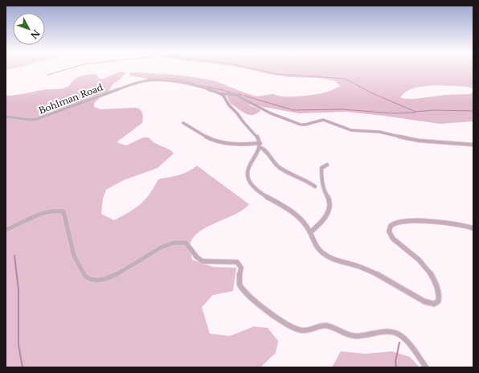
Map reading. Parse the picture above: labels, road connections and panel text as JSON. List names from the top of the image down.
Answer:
{
  "streets": {
    "street": ["Bohlman Road"]
  },
  "north": "bottom right"
}
